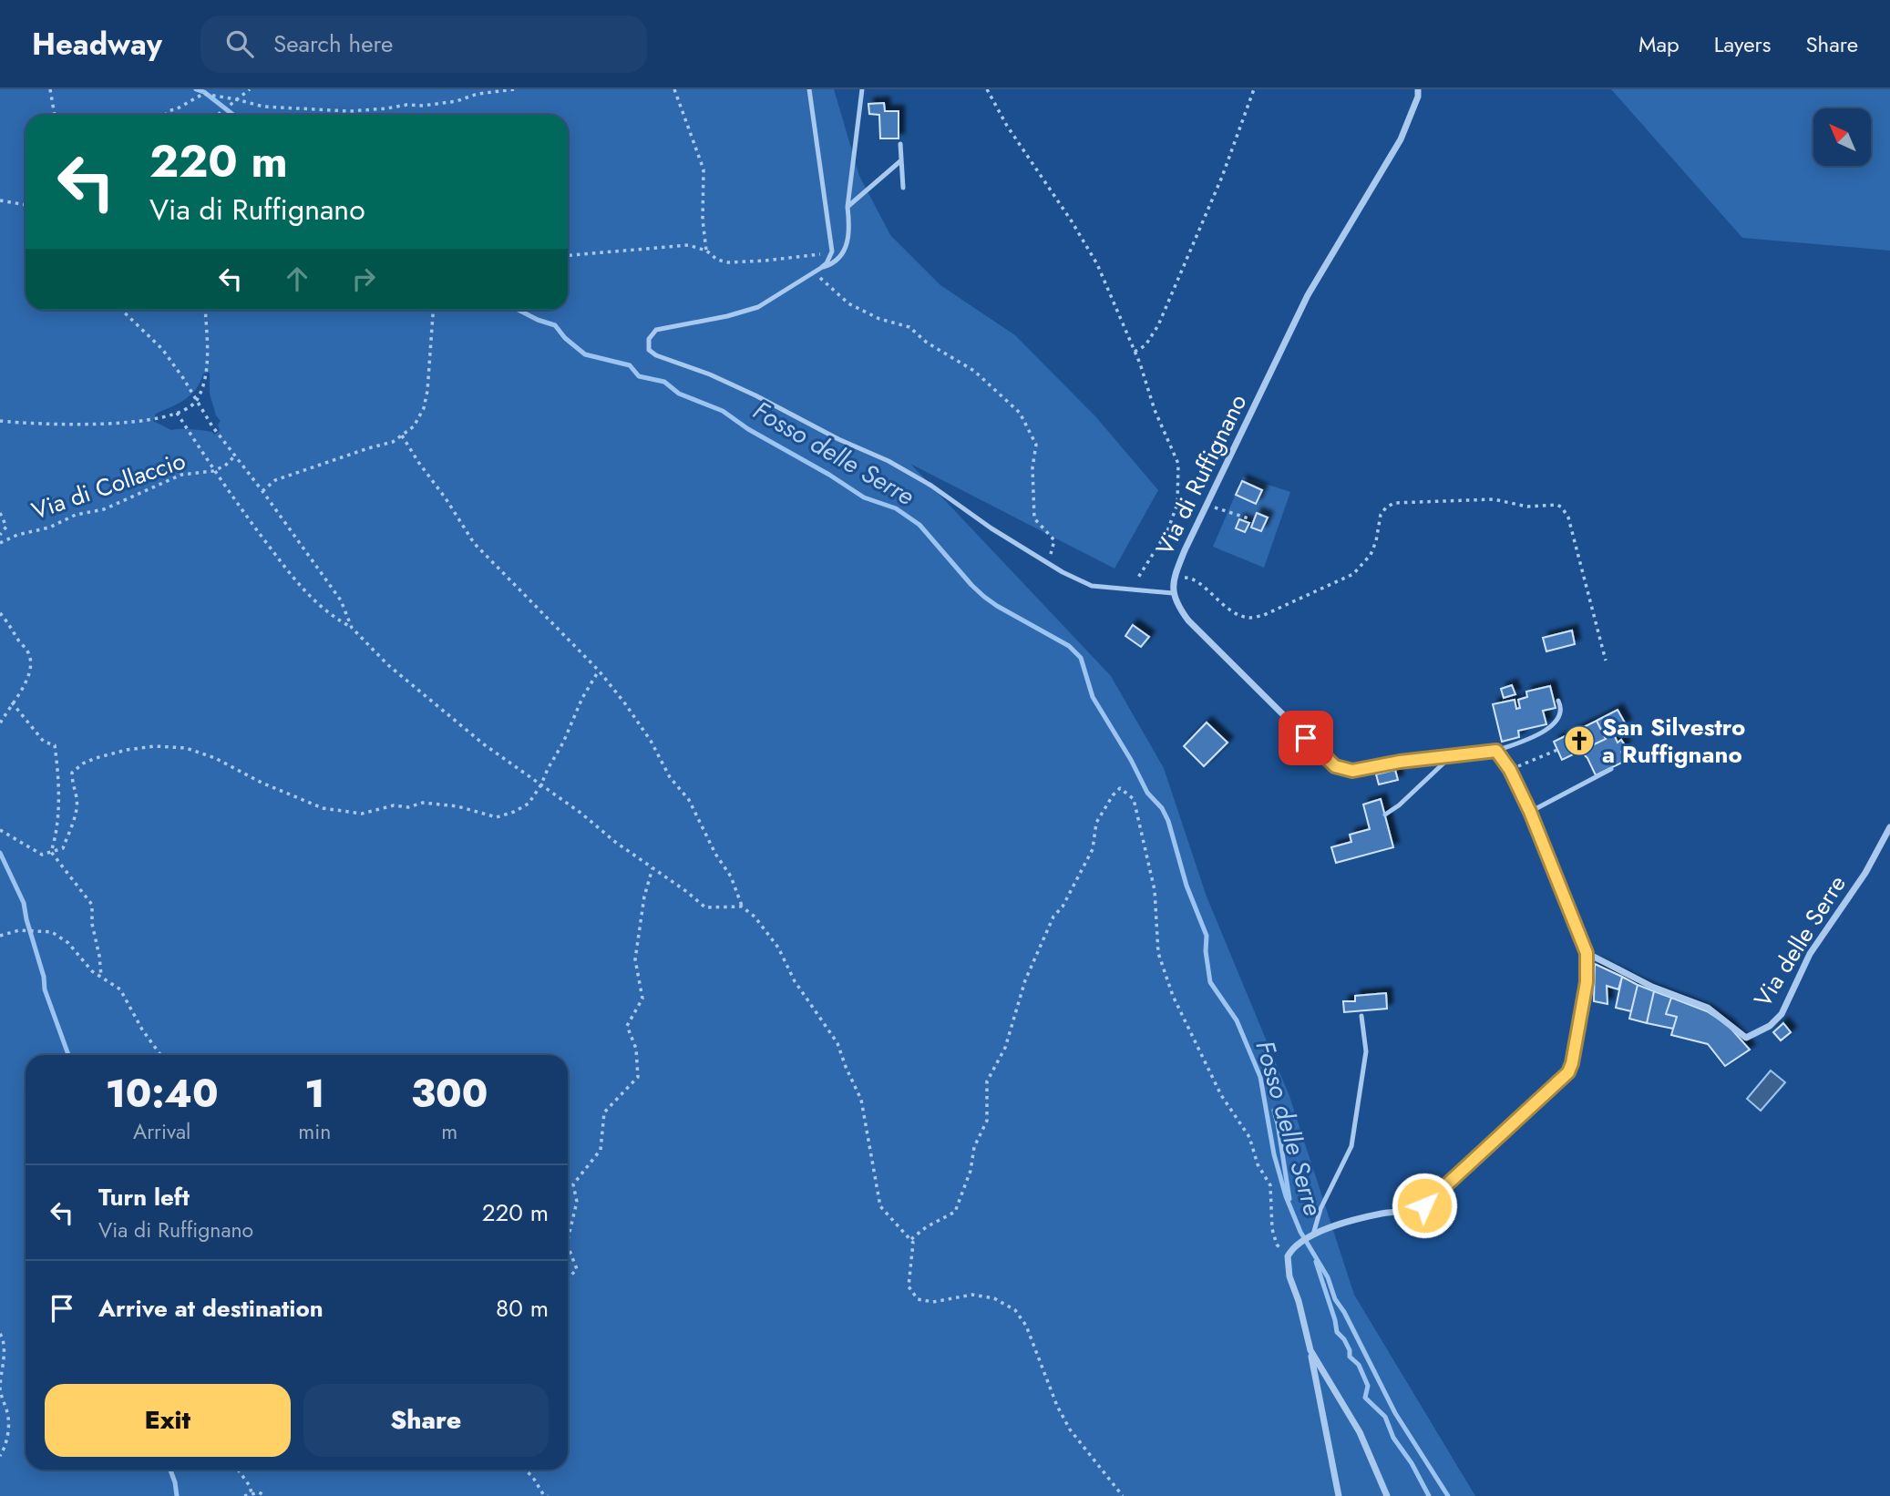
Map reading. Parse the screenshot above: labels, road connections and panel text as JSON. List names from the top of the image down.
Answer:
{
  "streets": {
    "street": ["Via di Ruffignano", "Via delle Serre"],
    "path": ["Via di Collaccio"]
  },
  "water": ["Fosso delle Serre"],
  "places": {
    "church": ["San Silvestro a Ruffignano"]
  },
  "north": "top left",
  "page": {
    "header": "Headway",
    "search": "Search here",
    "nav": ["Map", "Layers", "Share"],
    "turn": ["220 m", "Via di Ruffignano"],
    "eta": [
      "10:40",
      "Arrival",
      "1",
      "min",
      "300",
      "m"
    ],
    "list": [
      {
        "name": "Turn left",
        "note": "Via di Ruffignano",
        "value": "220 m"
      },
      {
        "name": "Arrive at destination",
        "value": "80 m"
      }
    ],
    "buttons": ["Exit", "Share"]
  }
}
